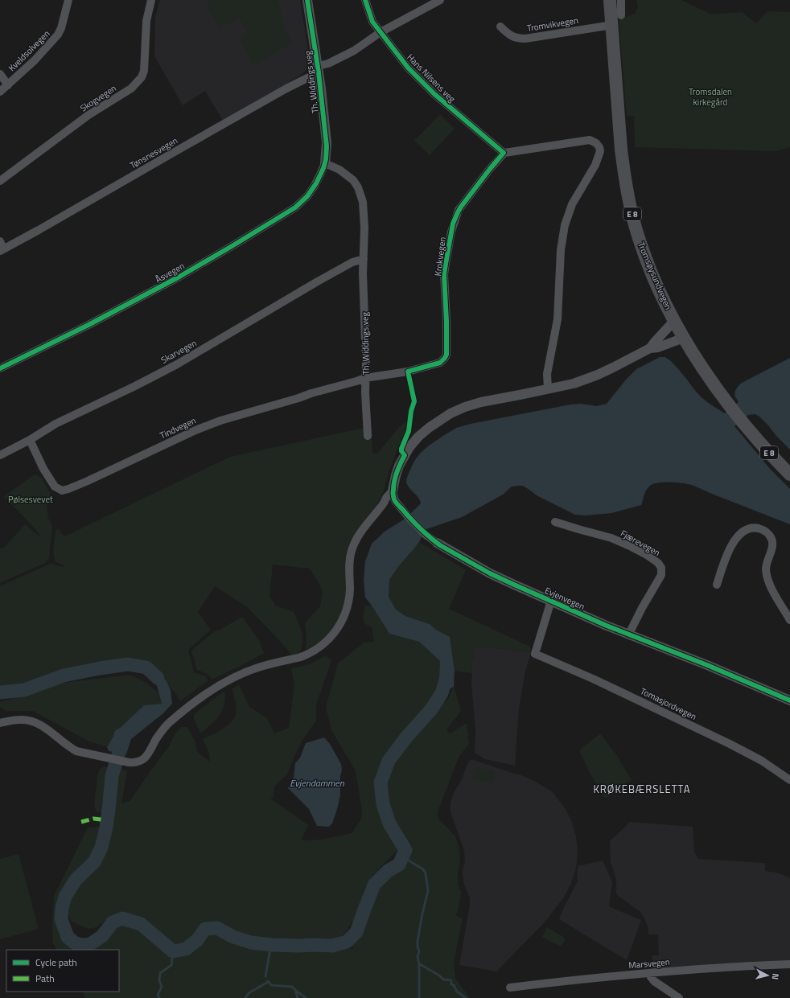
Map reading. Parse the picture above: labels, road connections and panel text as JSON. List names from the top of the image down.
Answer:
{
  "streets": {
    "highway": ["E 8", "Tromsøysundvegen"],
    "street": [
      "Tromvikvegen",
      "Kveldsolvegen",
      "Hans Nilsens veg",
      "Th. Widdings veg",
      "Skogvegen",
      "Tønsnesvegen",
      "Krokvegen",
      "Åsvegen",
      "Skarvegen",
      "Tindvegen",
      "Fjærevegen",
      "Evjenvegen",
      "Tomasjordvegen",
      "Marsvegen"
    ]
  },
  "crossings": [
    ["Tromvikvegen", "Tromsøysundvegen"],
    ["Hans Nilsens veg", "Tønsnesvegen"],
    ["Hans Nilsens veg", "Krokvegen"],
    ["Th. Widdings veg", "Tønsnesvegen"],
    ["Th. Widdings veg", "Krokvegen"],
    ["Th. Widdings veg", "Åsvegen"],
    ["Th. Widdings veg", "Skarvegen"],
    ["Th. Widdings veg", "Tindvegen"],
    ["Krokvegen", "Tindvegen"],
    ["Skarvegen", "Tindvegen"],
    ["Fjærevegen", "Evjenvegen"],
    ["Evjenvegen", "Tomasjordvegen"]
  ],
  "districts": ["KRØKEBÆRSLETTA"],
  "water": ["Evjendammen"],
  "parks": ["Tromsdalen kirkegård", "Pølsesvevet"],
  "legend": ["Cycle path", "Path"],
  "north": "right"
}
